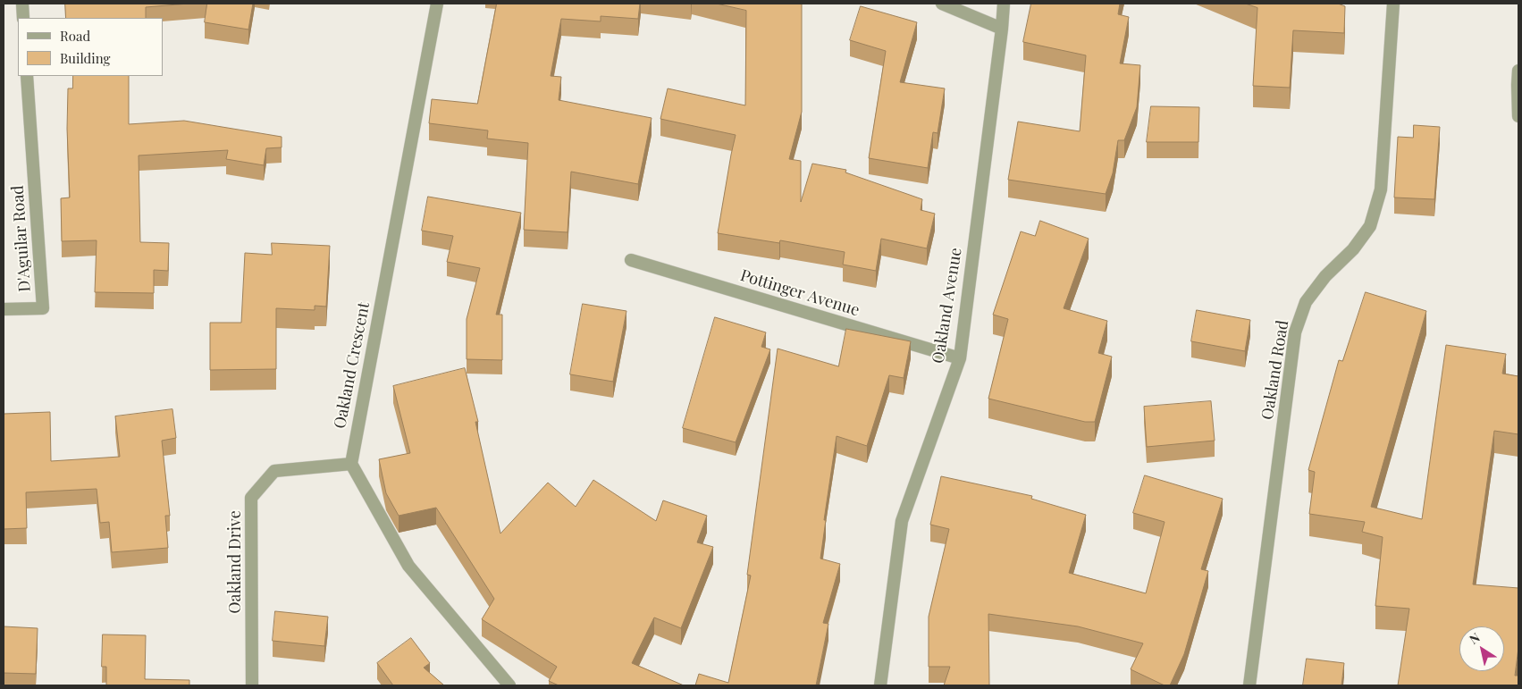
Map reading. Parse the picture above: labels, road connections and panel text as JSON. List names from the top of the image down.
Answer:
{
  "streets": {
    "street": [
      "D'Aguilar Road",
      "Pottinger Avenue",
      "Oakland Avenue",
      "Oakland Crescent",
      "Oakland Road",
      "Oakland Drive"
    ]
  },
  "crossings": [
    ["Pottinger Avenue", "Oakland Avenue"],
    ["Oakland Crescent", "Oakland Drive"]
  ],
  "legend": ["Road", "Building"],
  "north": "top left"
}
